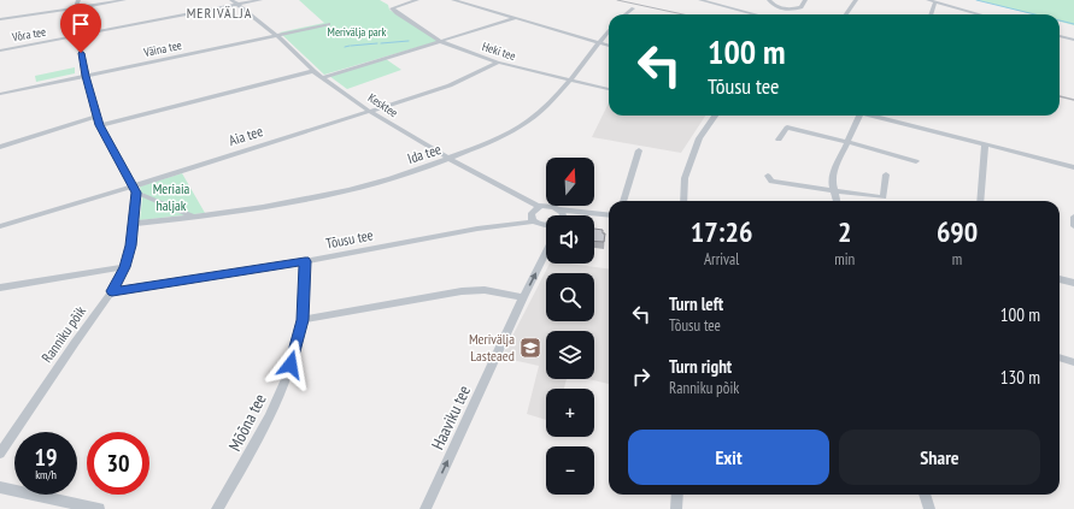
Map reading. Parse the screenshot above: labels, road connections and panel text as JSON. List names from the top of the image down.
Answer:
{
  "streets": {
    "street": [
      "Võra tee",
      "Väina tee",
      "Heki tee",
      "Kesktee",
      "Aia tee",
      "Ida tee",
      "Tõusu tee",
      "Ranniku põik",
      "Haaviku tee",
      "Mõõna tee"
    ]
  },
  "crossings": [
    ["Võra tee", "Kesktee"],
    ["Väina tee", "Kesktee"],
    ["Heki tee", "Aia tee"],
    ["Heki tee", "Ida tee"],
    ["Kesktee", "Aia tee"],
    ["Kesktee", "Ida tee"],
    ["Aia tee", "Ranniku põik"],
    ["Ida tee", "Ranniku põik"],
    ["Tõusu tee", "Ranniku põik"],
    ["Tõusu tee", "Mõõna tee"]
  ],
  "one_way": ["Haaviku tee"],
  "districts": ["MERIVÄLJA"],
  "parks": ["Merivälja park", "Meriaia haljak"],
  "places": {
    "school or university": ["Merivälja Lasteaed"]
  },
  "north": "top",
  "page": {
    "turn": ["100 m", "Tõusu tee"],
    "map_buttons": ["+", "−"],
    "eta": [
      "17:26",
      "Arrival",
      "2",
      "min",
      "690",
      "m"
    ],
    "list": [
      {
        "name": "Turn left",
        "note": "Tõusu tee",
        "value": "100 m"
      },
      {
        "name": "Turn right",
        "note": "Ranniku põik",
        "value": "130 m"
      }
    ],
    "buttons": ["Exit", "Share"],
    "speed": "19 km/h",
    "limit": "30"
  }
}
